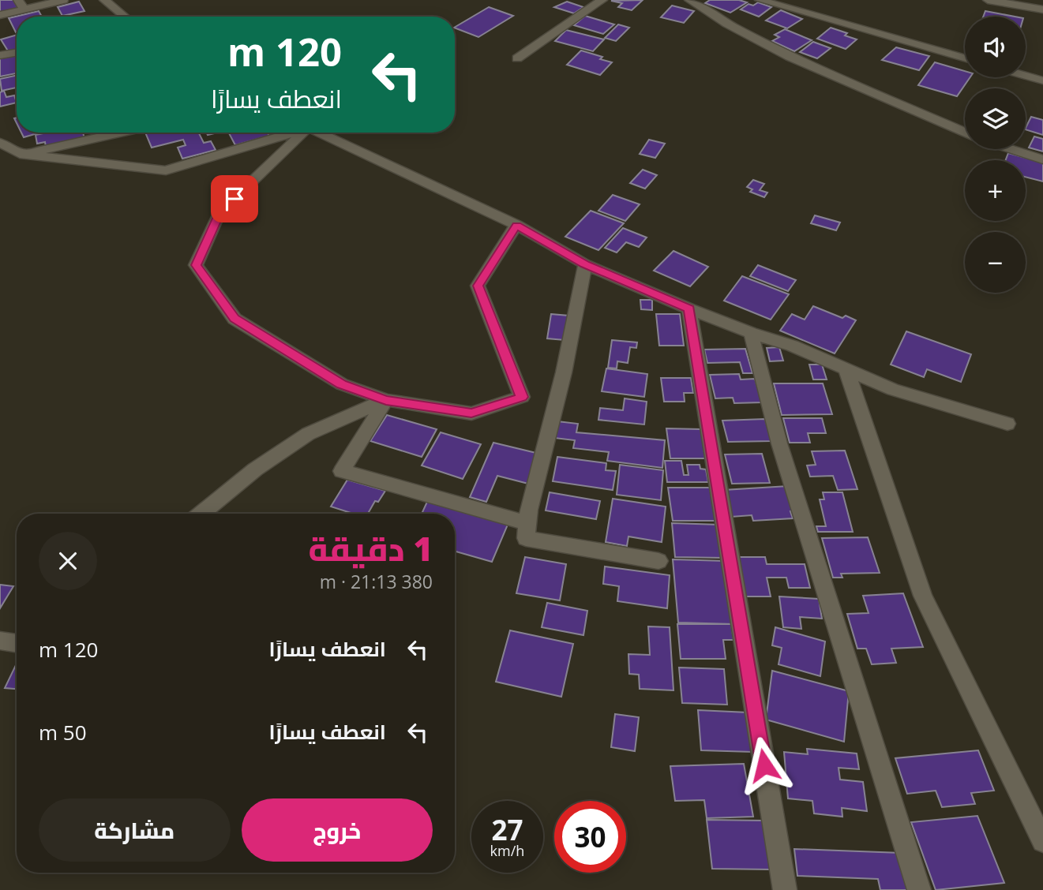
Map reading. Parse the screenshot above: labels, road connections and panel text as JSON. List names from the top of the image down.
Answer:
{
  "page": {
    "map_buttons": ["+", "−"],
    "turn": ["120 m", "انعطف يسارًا"],
    "heading": ["1 دقيقة", "380 m · 21:13"],
    "list": [
      {
        "name": "انعطف يسارًا",
        "value": "120 m"
      },
      {
        "name": "انعطف يسارًا",
        "value": "50 m"
      }
    ],
    "buttons": ["خروج", "مشاركة"],
    "speed": "27 km/h",
    "limit": "30"
  }
}
